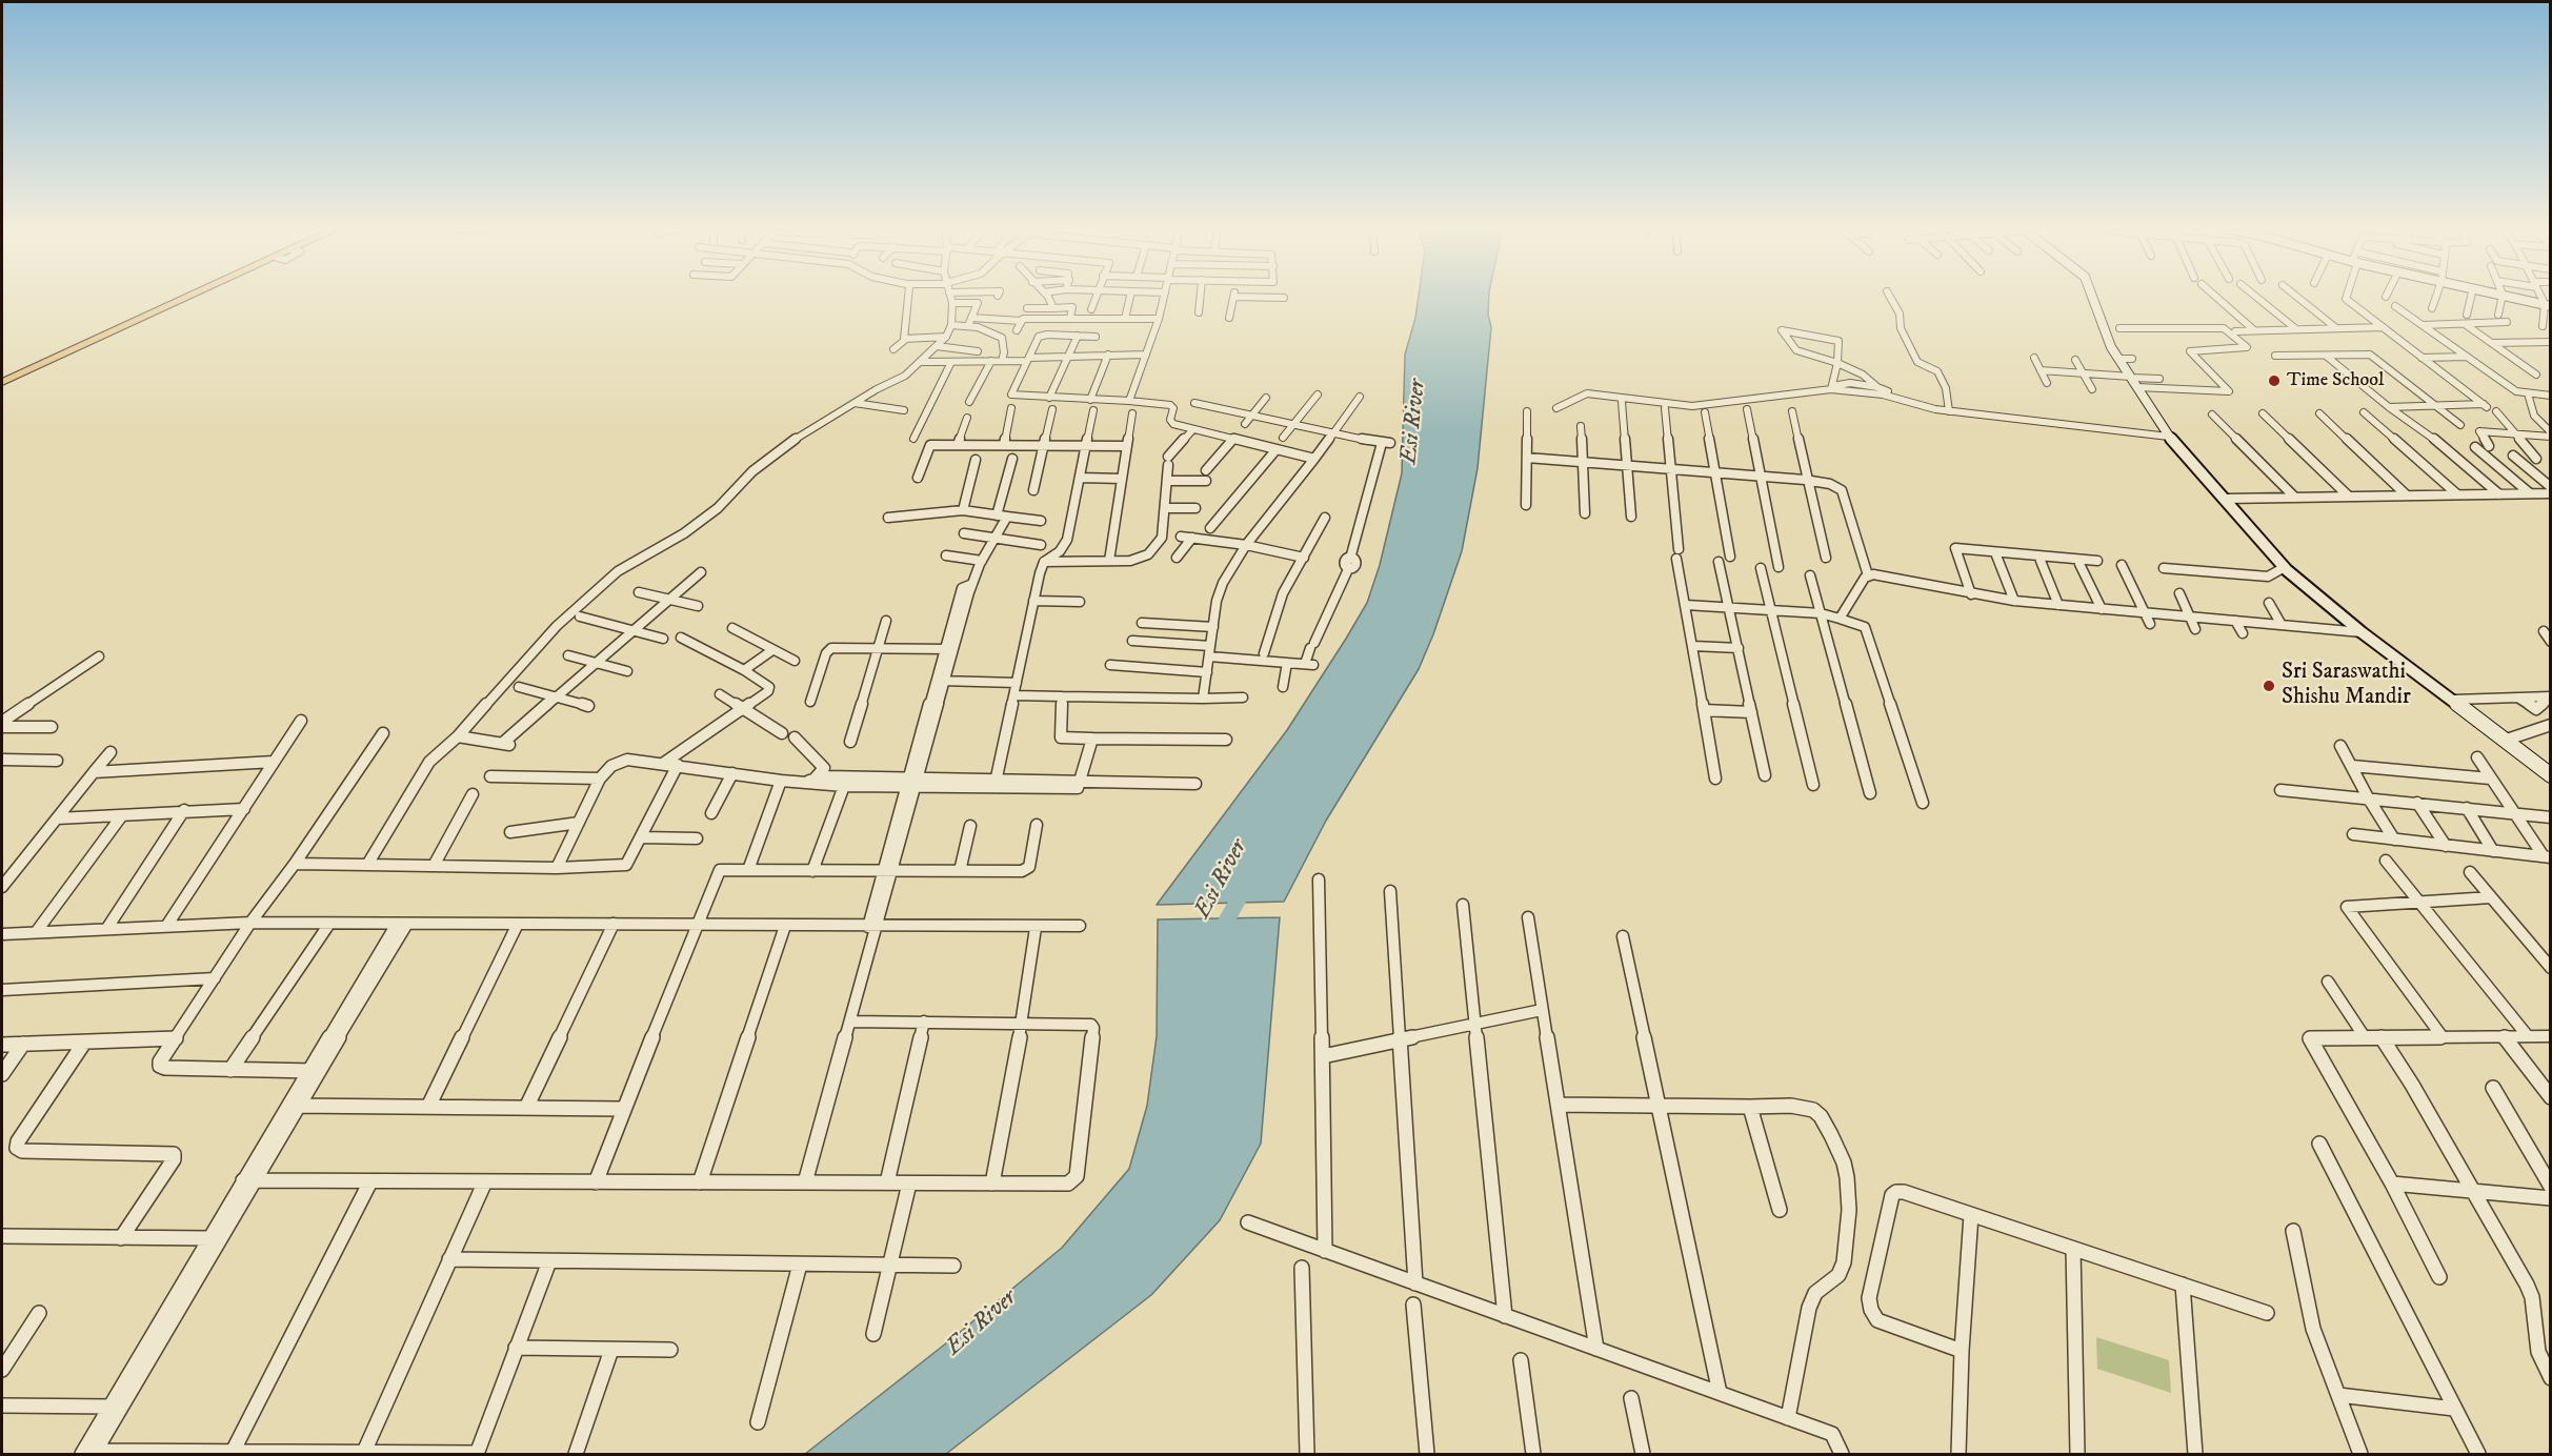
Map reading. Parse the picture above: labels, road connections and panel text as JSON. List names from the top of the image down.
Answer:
{
  "water": ["Esi River"],
  "places": ["Time School", "Sri Saraswathi Shishu Mandir"]
}
